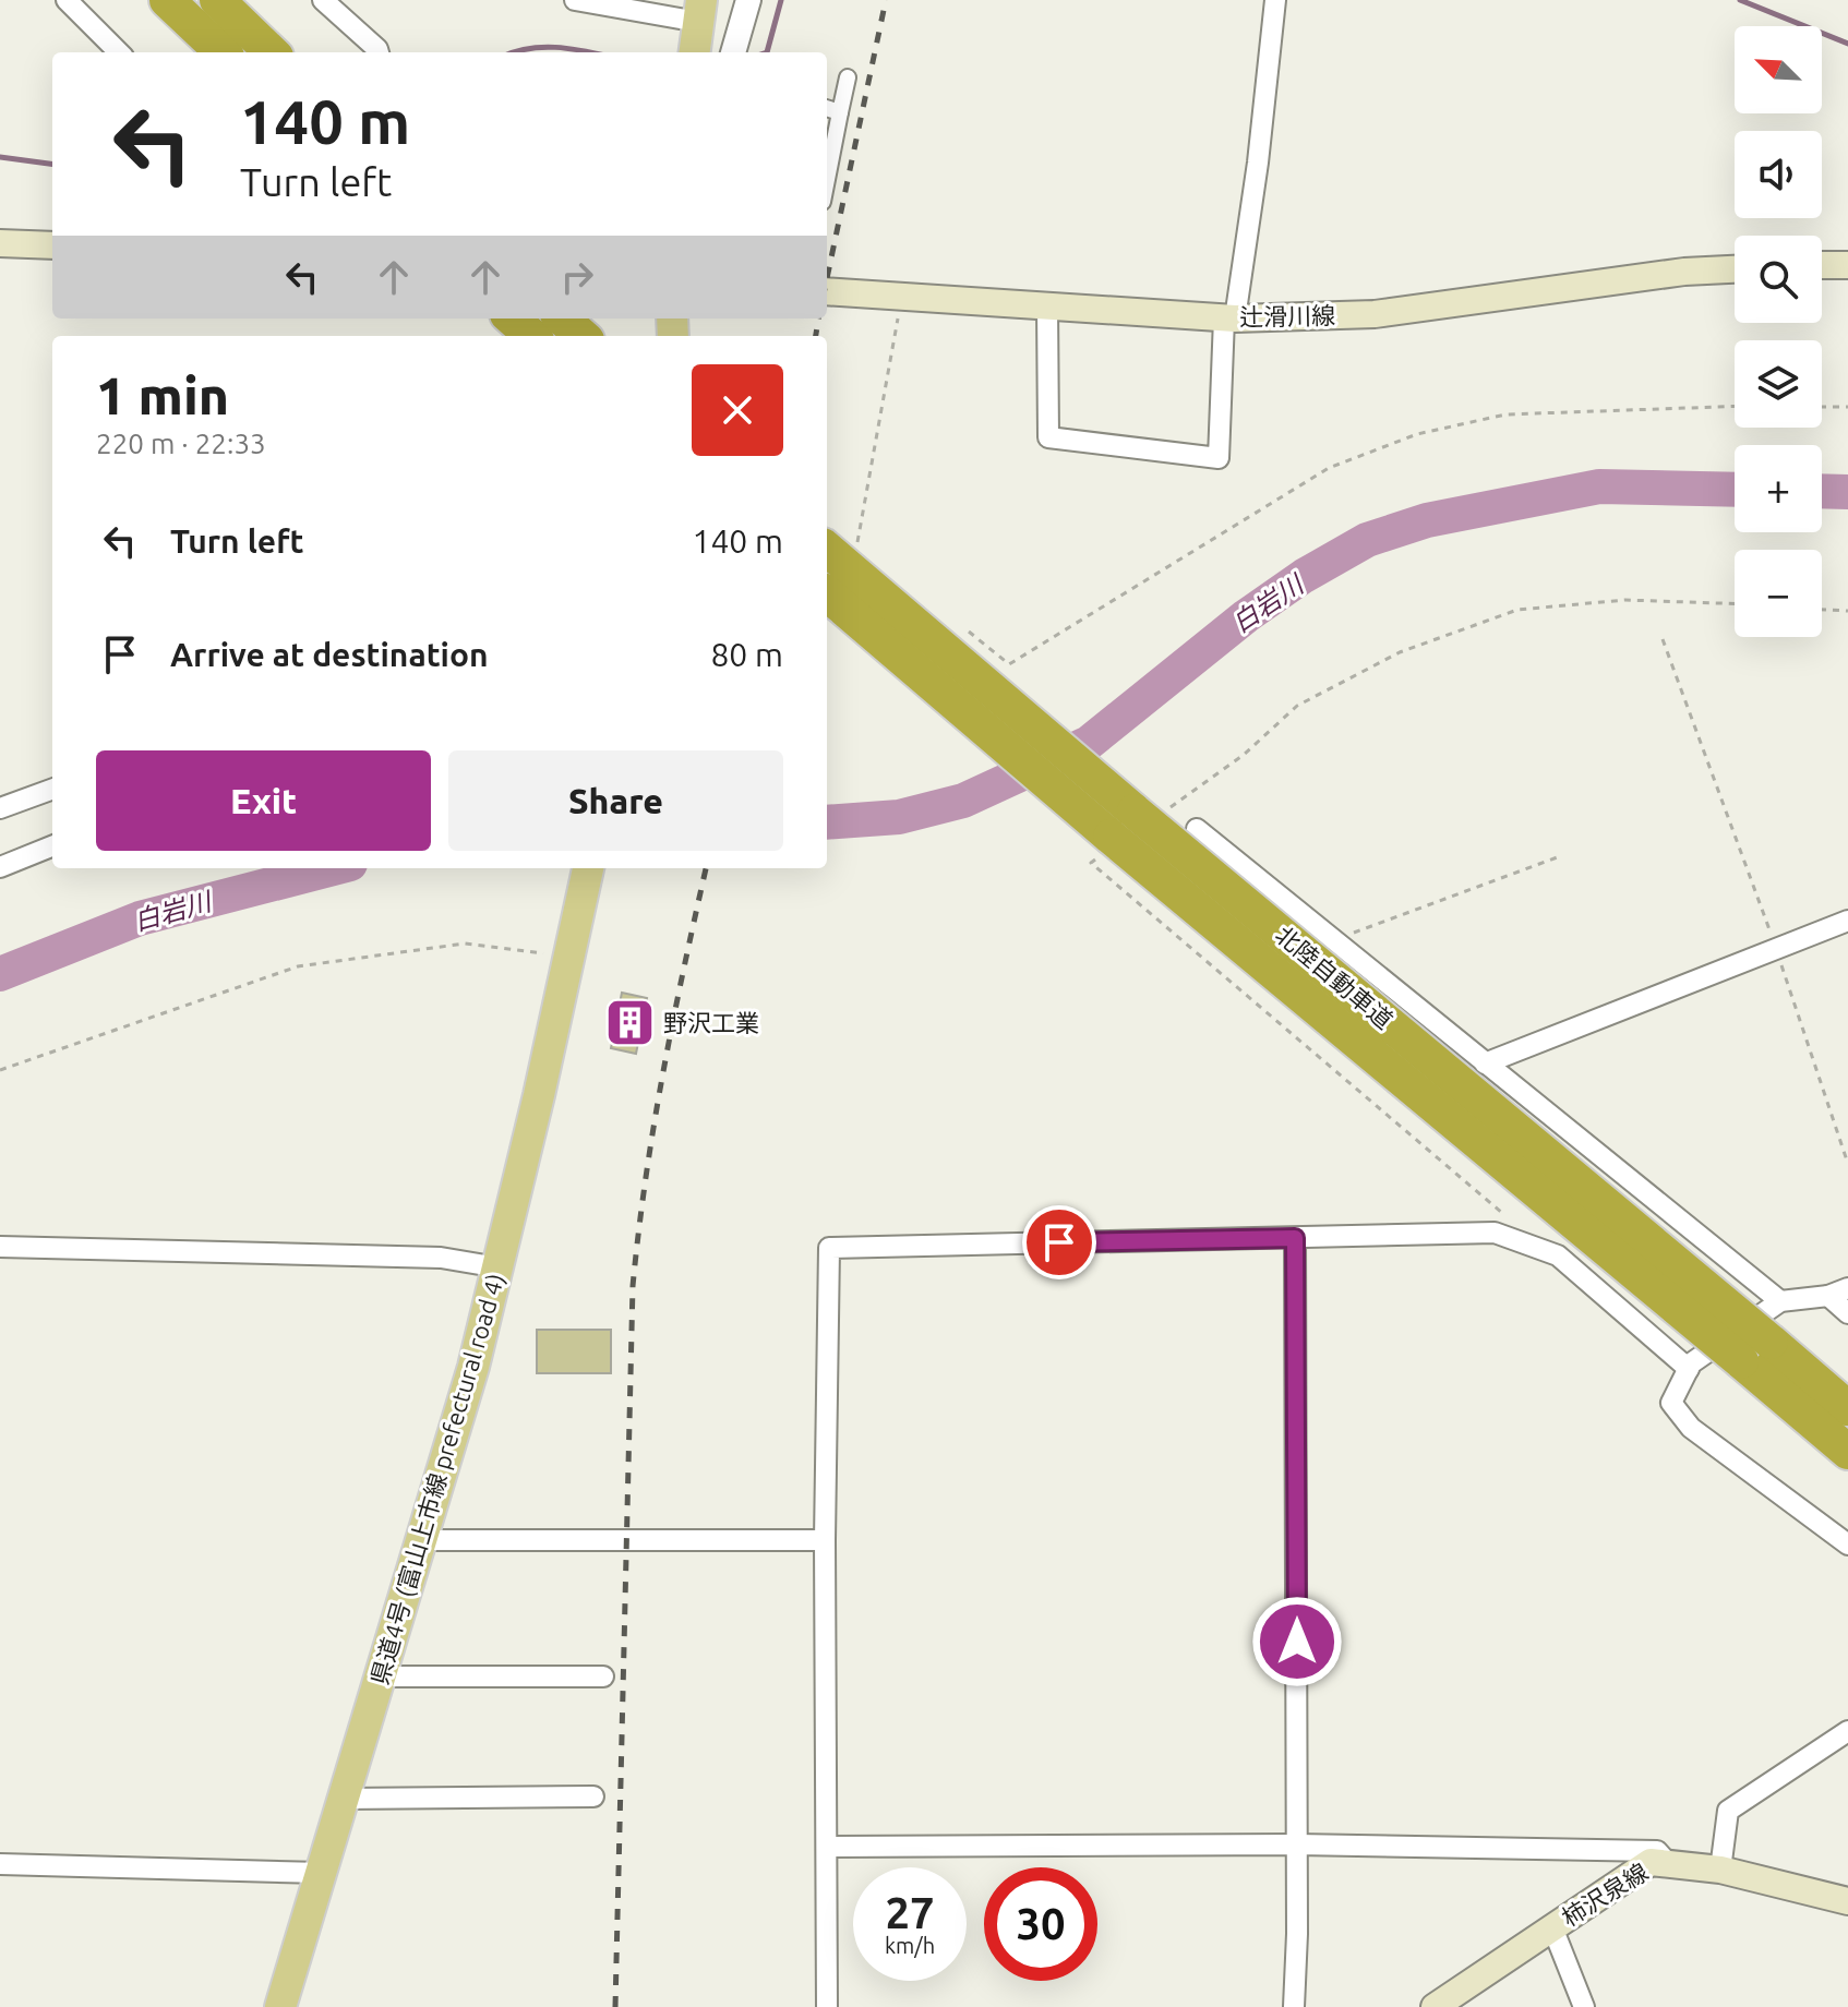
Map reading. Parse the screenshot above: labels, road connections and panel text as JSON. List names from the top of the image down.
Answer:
{
  "streets": {
    "highway": ["北陸自動車道"],
    "main road": ["辻滑川線", "県道4号 (富山上市線 prefectural road 4)", "柿沢泉線"]
  },
  "water": ["白岩川"],
  "places": {
    "building": ["野沢工業"]
  },
  "north": "top left",
  "page": {
    "map_buttons": ["+", "−"],
    "turn": ["140 m", "Turn left"],
    "heading": ["1 min", "220 m · 22:33"],
    "list": [
      {
        "name": "Turn left",
        "value": "140 m"
      },
      {
        "name": "Arrive at destination",
        "value": "80 m"
      }
    ],
    "buttons": ["Exit", "Share"],
    "speed": "27 km/h",
    "limit": "30"
  }
}
